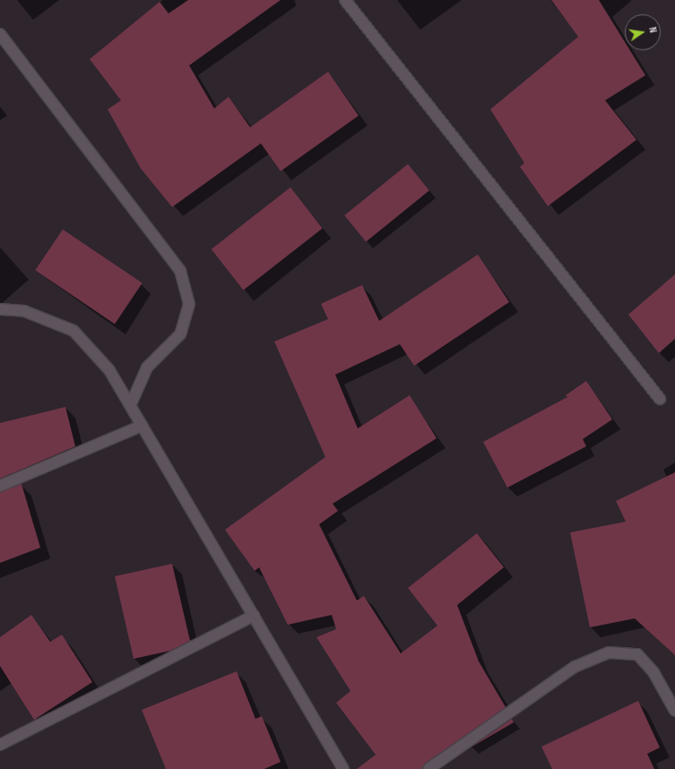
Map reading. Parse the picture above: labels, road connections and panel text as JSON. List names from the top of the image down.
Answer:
{
  "north": "right"
}
